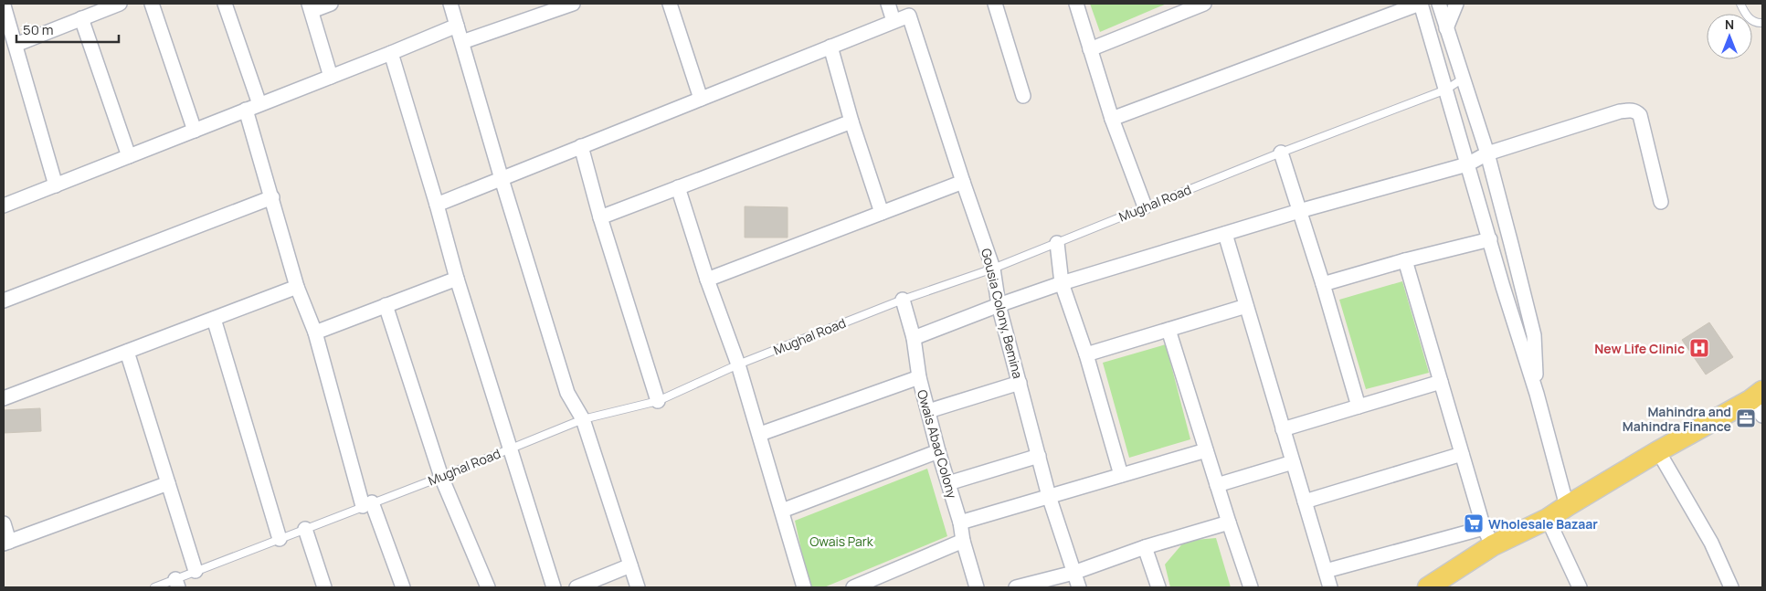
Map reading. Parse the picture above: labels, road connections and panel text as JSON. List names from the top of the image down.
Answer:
{
  "streets": {
    "street": ["Gousia Colony, Bemina", "Owais Abad Colony"],
    "lane": ["Mughal Road"]
  },
  "crossings": [
    ["Mughal Road", "Gousia Colony, Bemina"],
    ["Mughal Road", "Owais Abad Colony"]
  ],
  "parks": ["Owais Park"],
  "places": {
    "hospital": ["New Life Clinic"],
    "office": ["Mahindra and Mahindra Finance"],
    "supermarket": ["Wholesale Bazaar"]
  },
  "scale_bar": "50 m",
  "north": "top"
}
